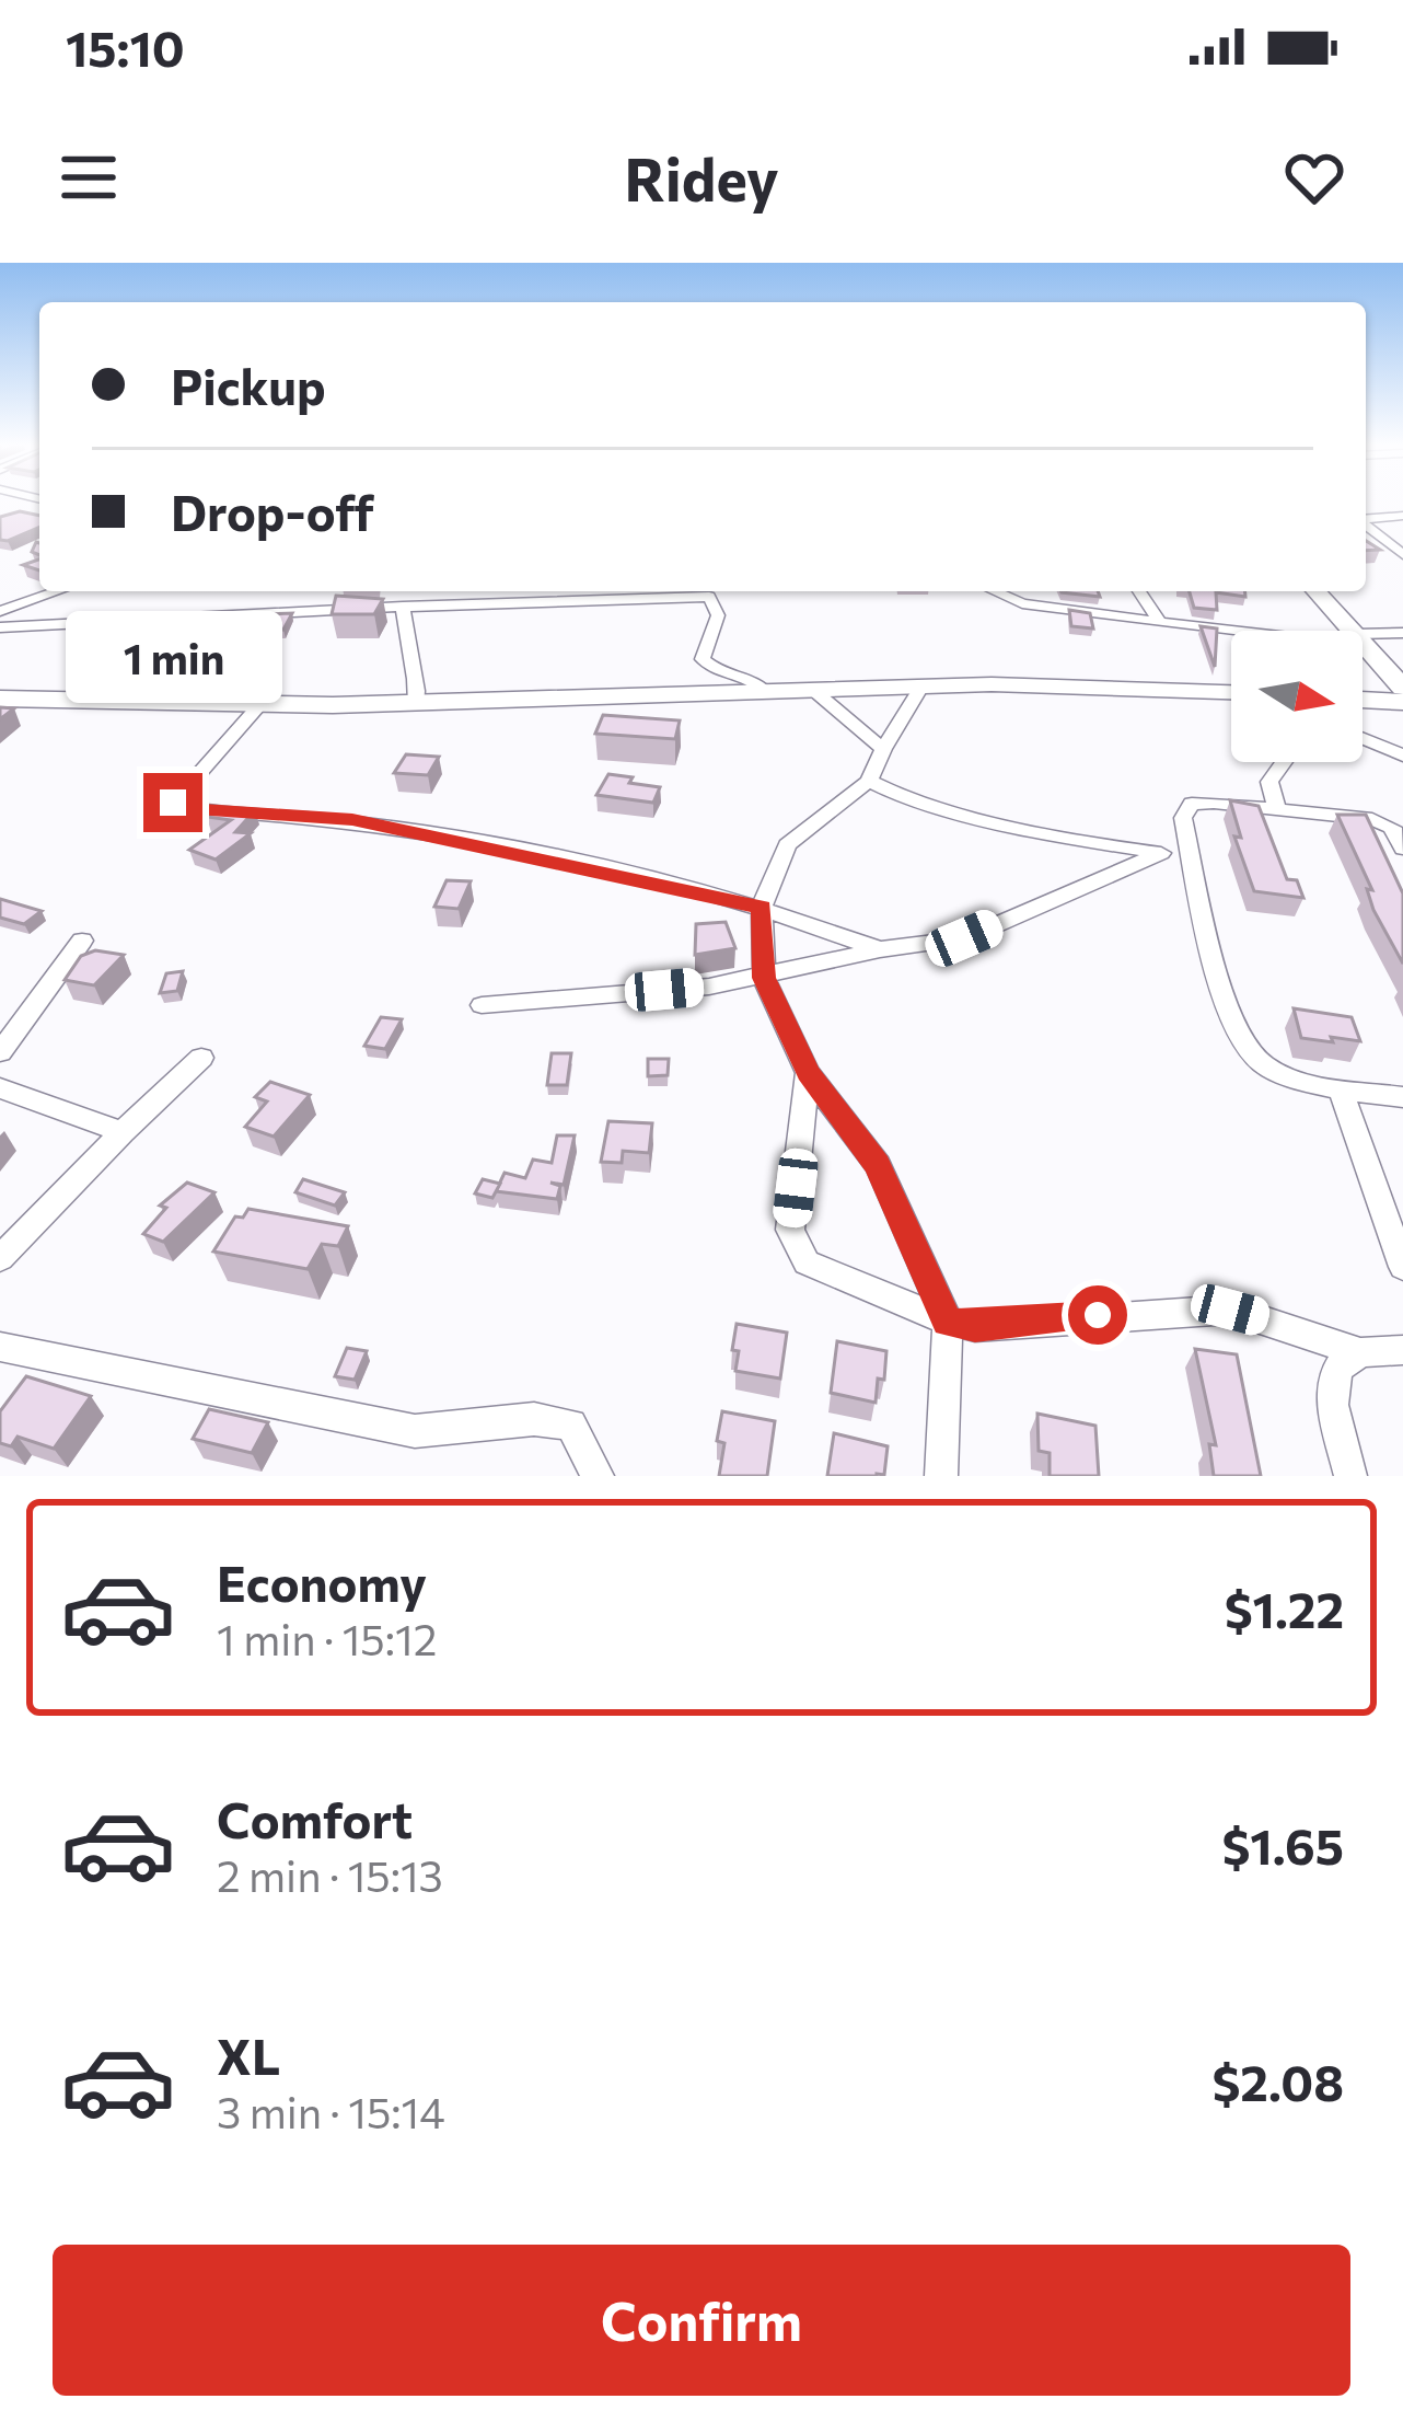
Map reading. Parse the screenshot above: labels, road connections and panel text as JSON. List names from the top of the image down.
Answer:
{
  "north": "right",
  "page": {
    "status": "15:10",
    "header": "Ridey",
    "banner": ["Pickup", "Drop-off"],
    "bubble": "1 min",
    "list": [
      {
        "name": "Economy",
        "note": "1 min · 15:12",
        "value": "$1.22"
      },
      {
        "name": "Comfort",
        "note": "2 min · 15:13",
        "value": "$1.65"
      },
      {
        "name": "XL",
        "note": "3 min · 15:14",
        "value": "$2.08"
      }
    ],
    "buttons": "Confirm"
  }
}
